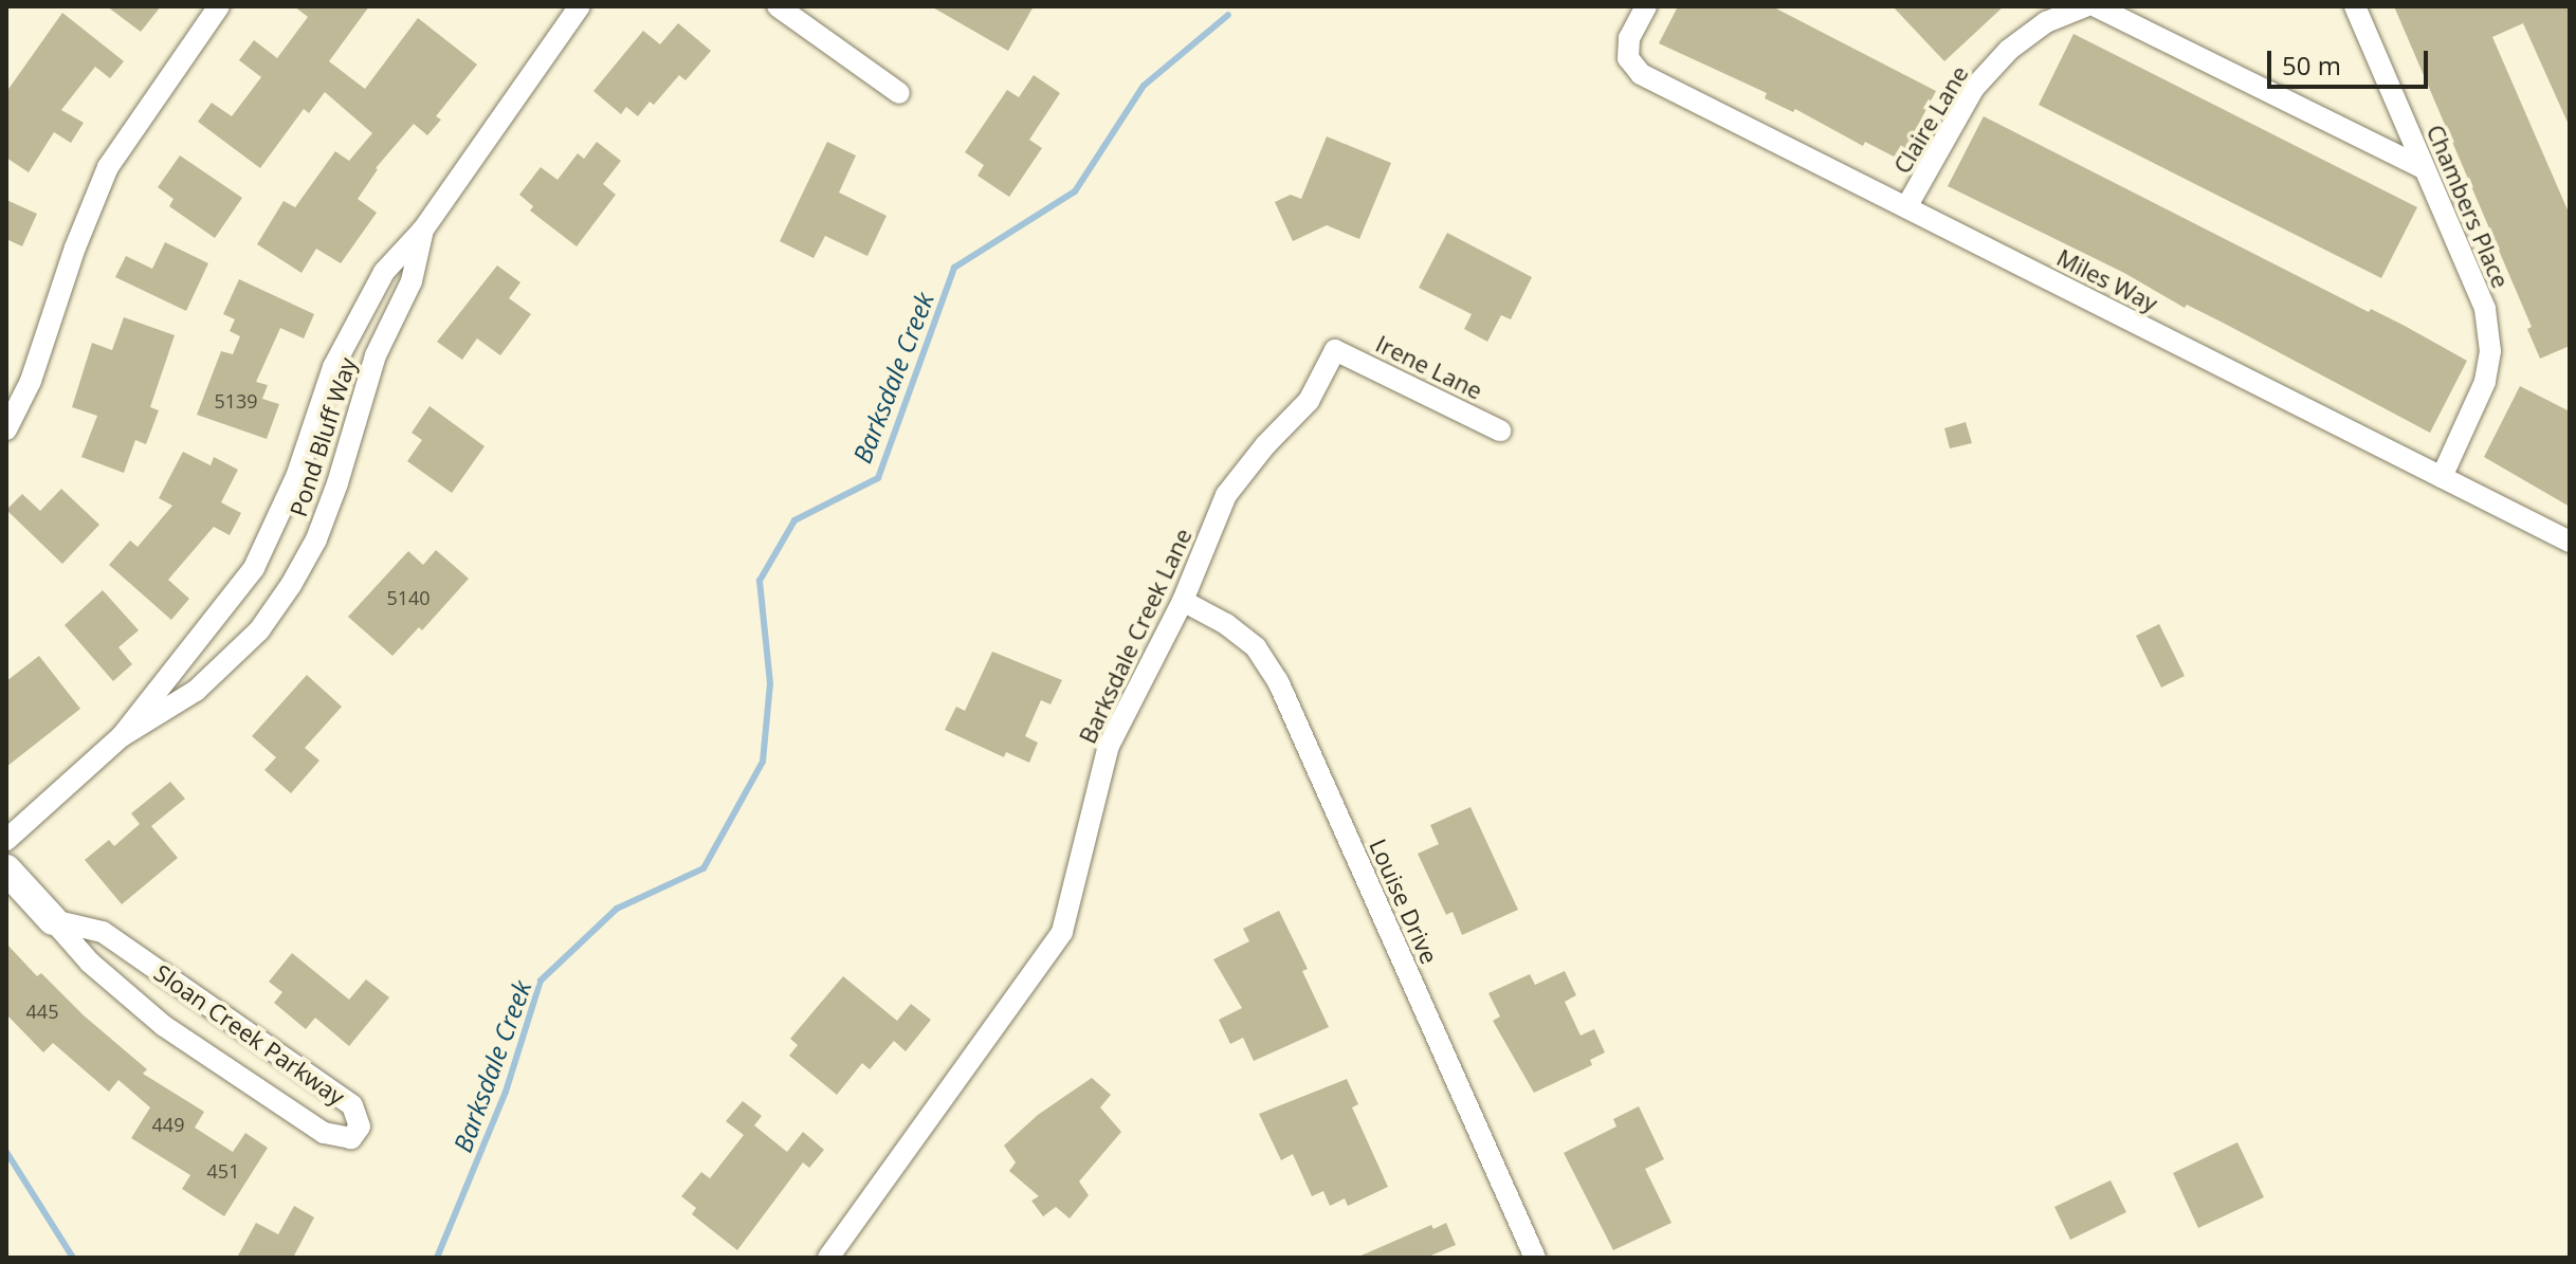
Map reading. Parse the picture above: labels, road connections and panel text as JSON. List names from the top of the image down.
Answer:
{
  "streets": {
    "street": [
      "Claire Lane",
      "Chambers Place",
      "Miles Way",
      "Irene Lane",
      "Pond Bluff Way",
      "Barksdale Creek Lane",
      "Louise Drive",
      "Sloan Creek Parkway"
    ]
  },
  "crossings": [
    ["Claire Lane", "Miles Way"],
    ["Chambers Place", "Miles Way"],
    ["Irene Lane", "Barksdale Creek Lane"],
    ["Barksdale Creek Lane", "Louise Drive"]
  ],
  "water": ["Barksdale Creek"],
  "house_numbers": [
    "5139",
    "5140",
    "445",
    "449",
    "451"
  ],
  "scale_bar": "50 m"
}
